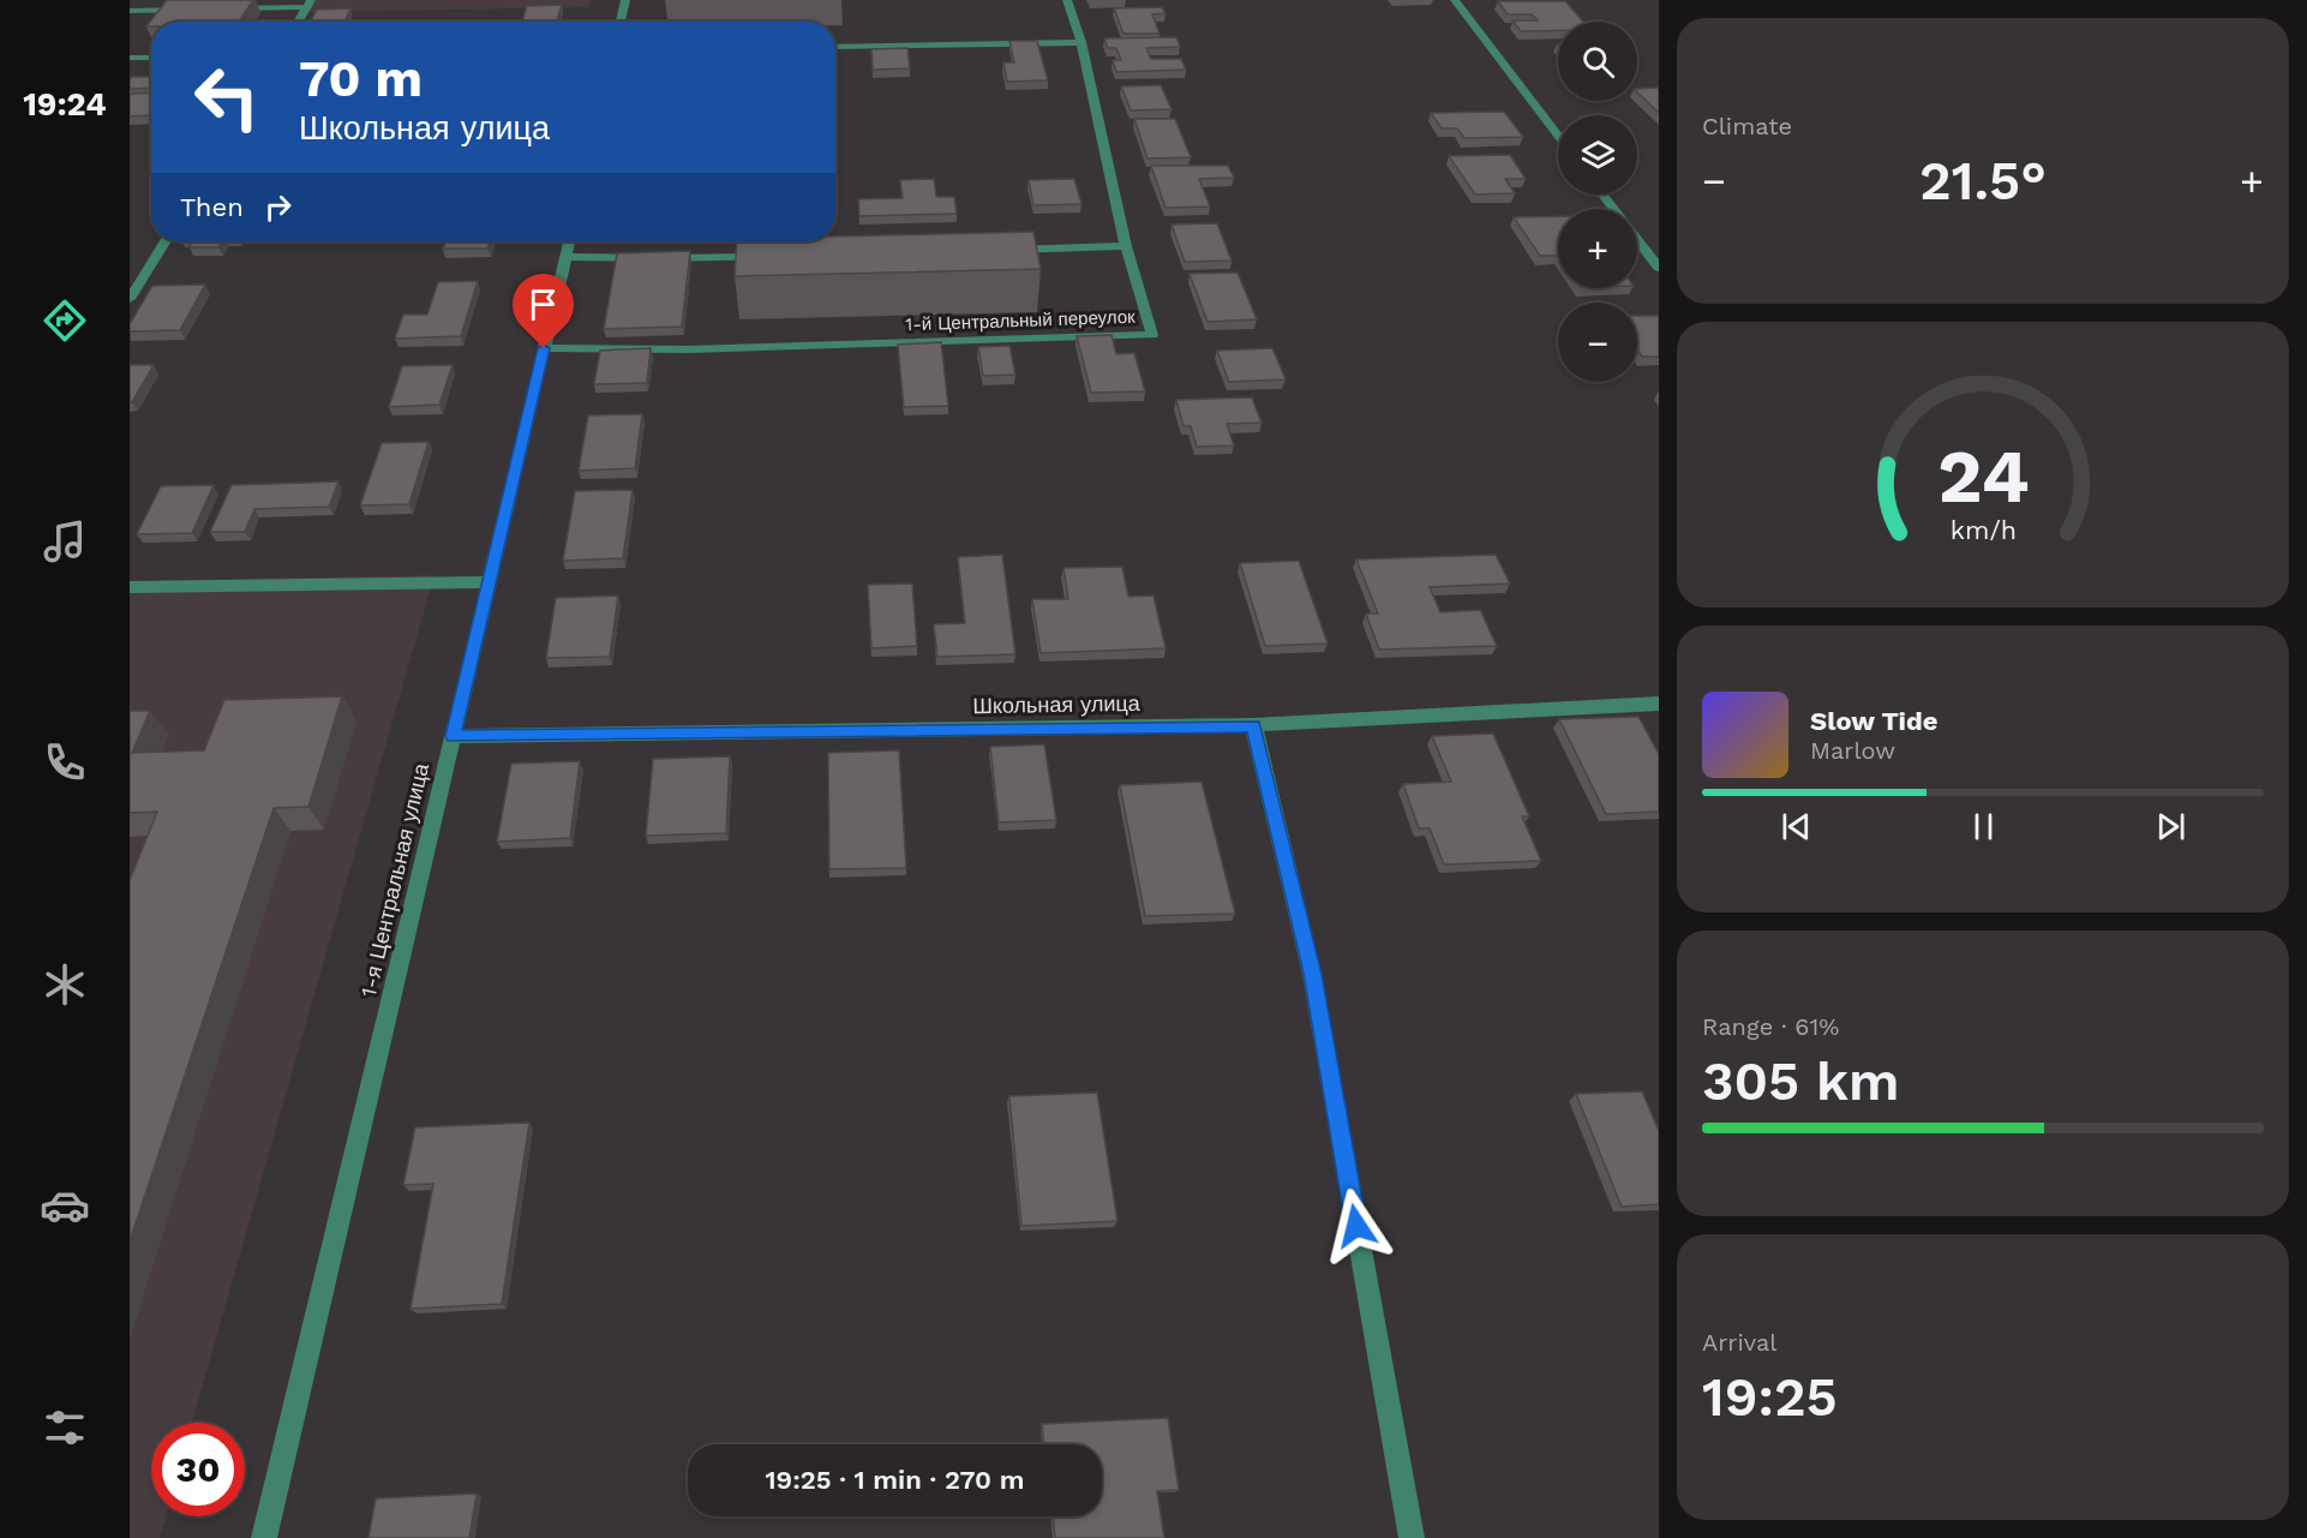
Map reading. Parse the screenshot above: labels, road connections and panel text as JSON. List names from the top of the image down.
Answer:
{
  "streets": {
    "street": ["1-й Центральный переулок", "Школьная улица", "1-я Центральная улица"]
  },
  "crossings": [
    ["1-й Центральный переулок", "1-я Центральная улица"],
    ["Школьная улица", "1-я Центральная улица"]
  ],
  "page": {
    "tabs": "19:24",
    "tile": [
      "Climate",
      ["Range · 61%", "305 km"],
      ["Arrival", "19:25"]
    ],
    "map_buttons": ["+", "−"],
    "turn": ["70 m", "Школьная улица"],
    "heat": ["−", "21.5°", "+"],
    "then": "Then",
    "song": ["Slow Tide", "Marlow"],
    "limit": "30",
    "trip": "19:25 · 1 min · 270 m",
    "gauge": ["24", "km/h"]
  }
}
